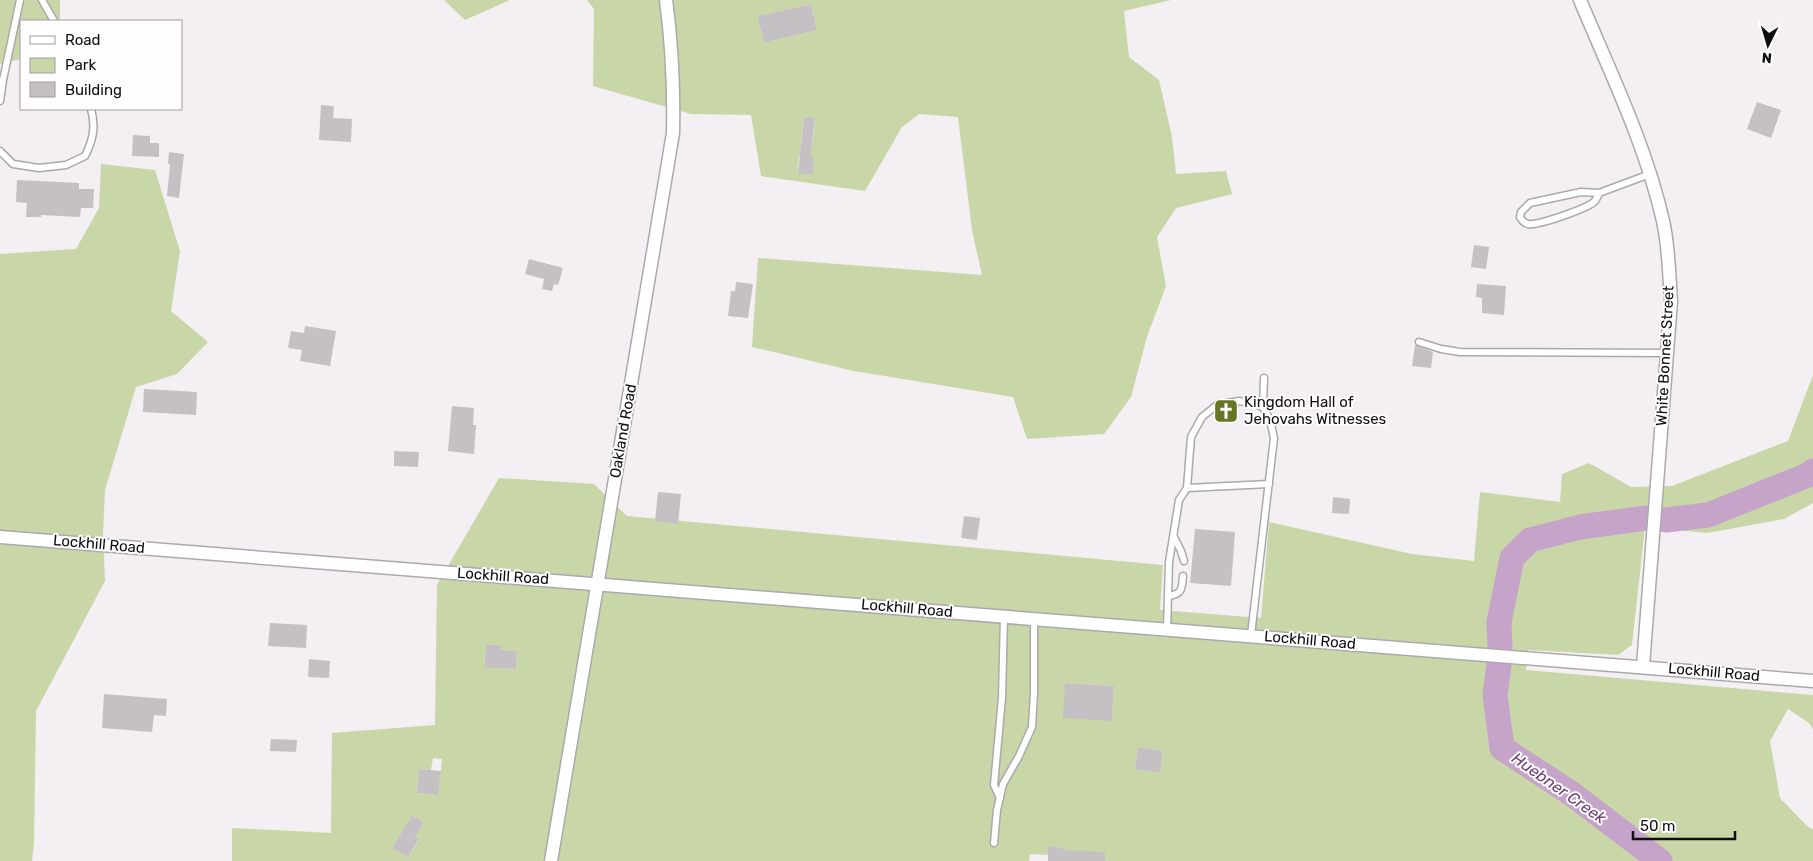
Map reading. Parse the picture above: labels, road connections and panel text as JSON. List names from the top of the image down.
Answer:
{
  "streets": {
    "street": ["White Bonnet Street", "Oakland Road", "Lockhill Road"]
  },
  "crossings": [
    ["White Bonnet Street", "Lockhill Road"],
    ["Oakland Road", "Lockhill Road"]
  ],
  "water": ["Huebner Creek"],
  "places": {
    "church": ["Kingdom Hall of Jehovahs Witnesses"]
  },
  "legend": ["Road", "Park", "Building"],
  "scale_bar": "50 m",
  "north": "bottom"
}
